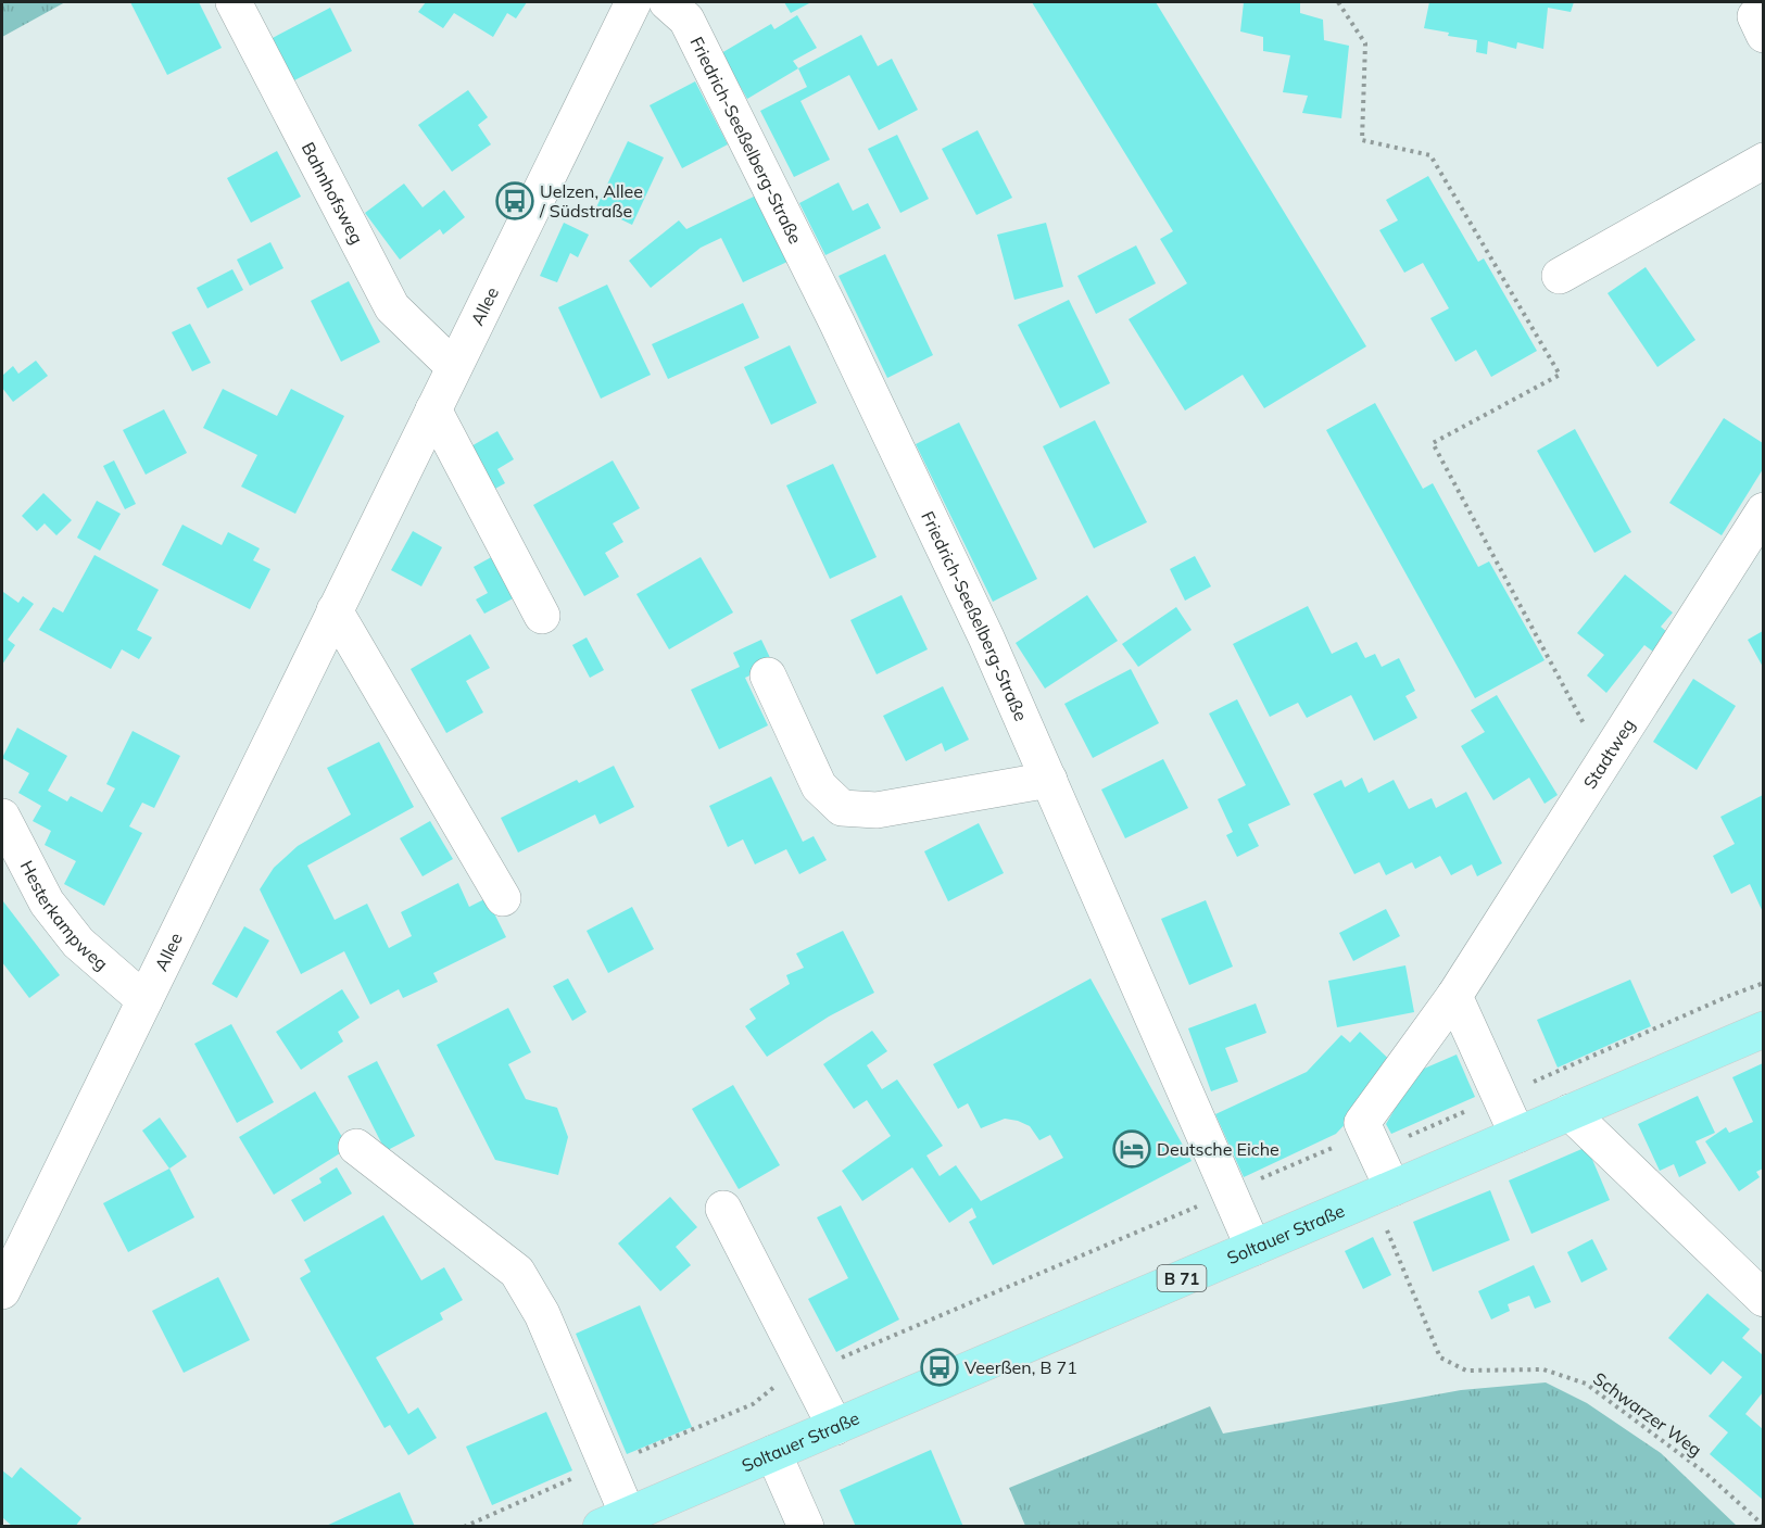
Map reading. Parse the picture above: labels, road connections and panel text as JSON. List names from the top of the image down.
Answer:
{
  "streets": {
    "main road": ["Soltauer Straße", "B 71"],
    "street": [
      "Friedrich-Seeßelberg-Straße",
      "Bahnhofsweg",
      "Allee",
      "Stadtweg",
      "Hesterkampweg"
    ],
    "path": ["Schwarzer Weg"]
  },
  "crossings": [
    ["Friedrich-Seeßelberg-Straße", "Soltauer Straße"],
    ["Bahnhofsweg", "Allee"],
    ["Allee", "Hesterkampweg"],
    ["Soltauer Straße", "Schwarzer Weg"]
  ],
  "places": {
    "bus stop": ["Uelzen, Allee / Südstraße", "Veerßen, B 71"],
    "hotel": ["Deutsche Eiche"]
  }
}
